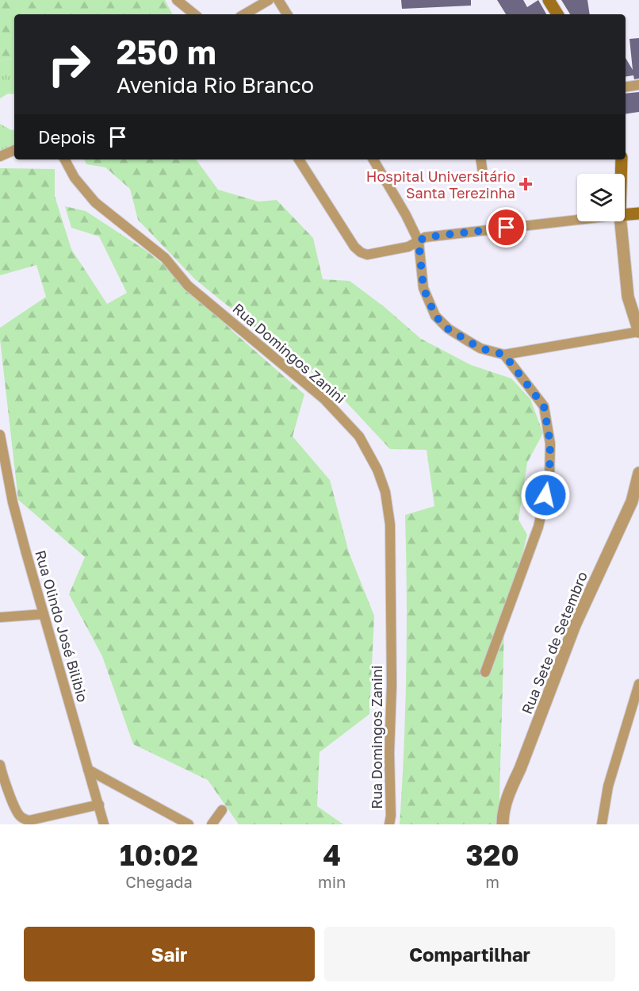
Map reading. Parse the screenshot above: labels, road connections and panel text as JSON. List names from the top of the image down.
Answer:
{
  "streets": {
    "street": ["Rua Domingos Zanini", "Rua Olindo José Bilibio", "Rua Sete de Setembro"]
  },
  "places": {
    "health": ["Hospital Universitário Santa Terezinha"]
  },
  "page": {
    "turn": ["250 m", "Avenida Rio Branco"],
    "then": "Depois",
    "eta": [
      "10:02",
      "Chegada",
      "4",
      "min",
      "320",
      "m"
    ],
    "buttons": ["Sair", "Compartilhar"]
  }
}
